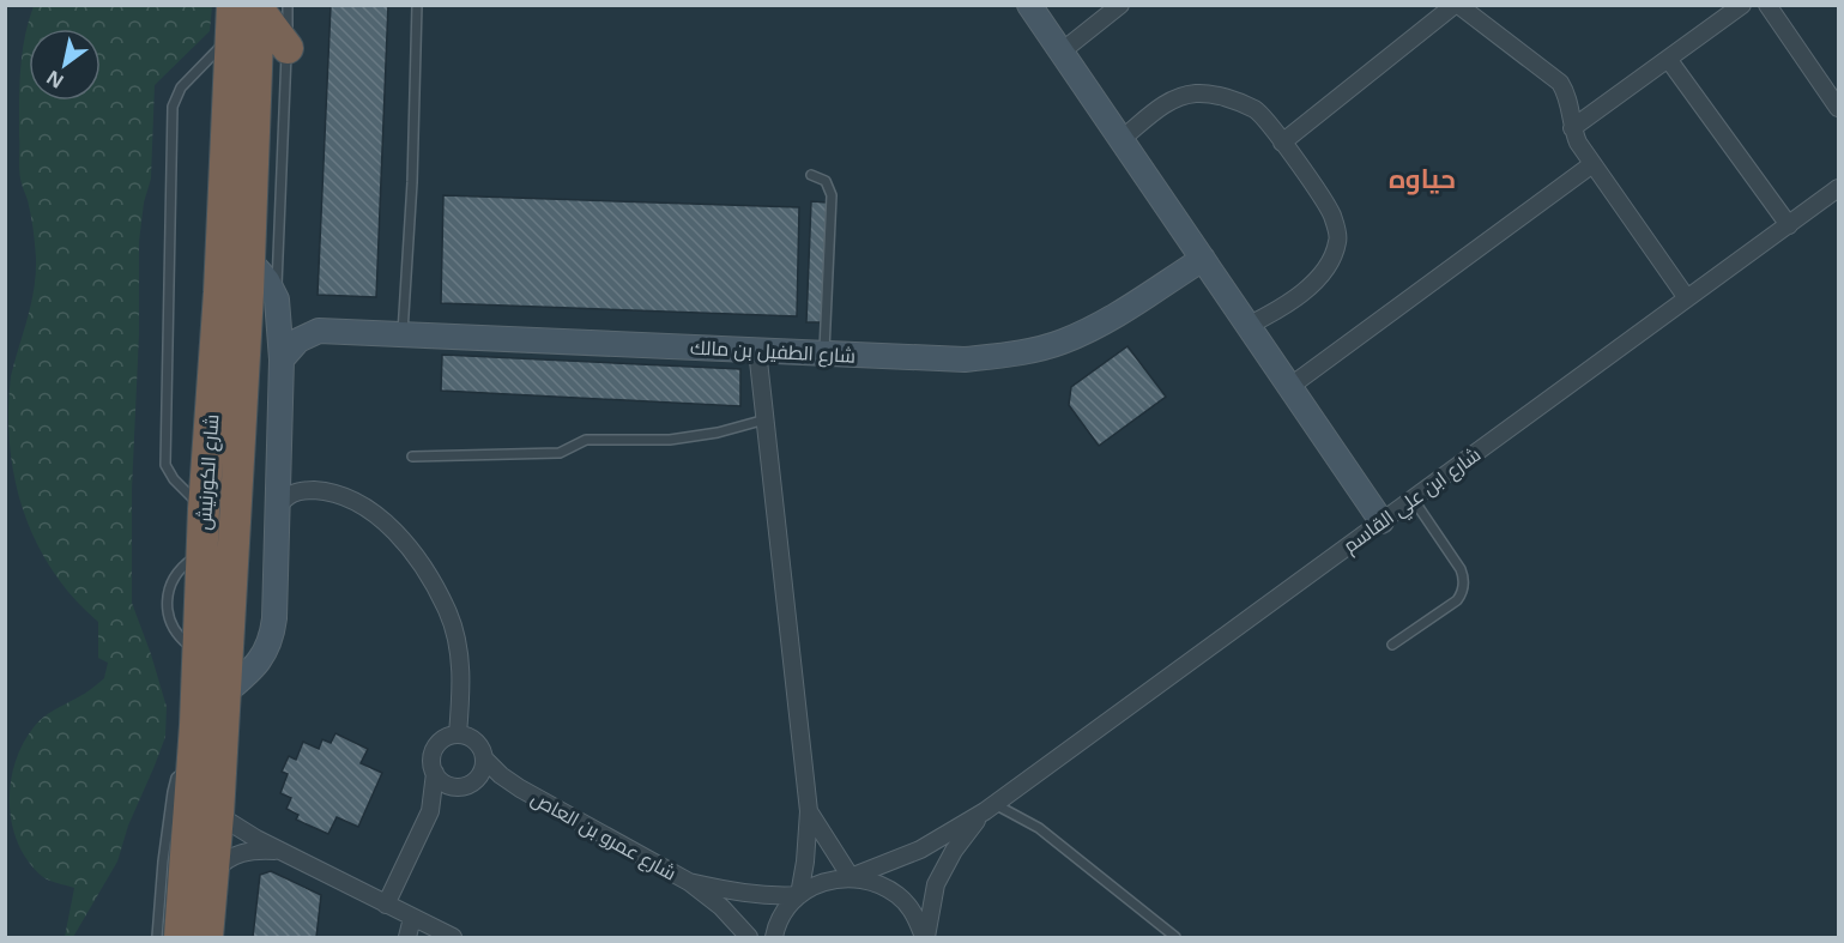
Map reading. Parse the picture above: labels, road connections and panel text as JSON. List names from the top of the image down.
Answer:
{
  "streets": {
    "highway": ["شارع الكورنيش"],
    "street": ["شارع الطفيل بن مالك", "شارع ابن علي القاسم", "شارع عمرو بن العاص"]
  },
  "crossings": [
    ["شارع ابن علي القاسم", "شارع عمرو بن العاص"]
  ],
  "districts": ["حياوه"],
  "north": "bottom left"
}
